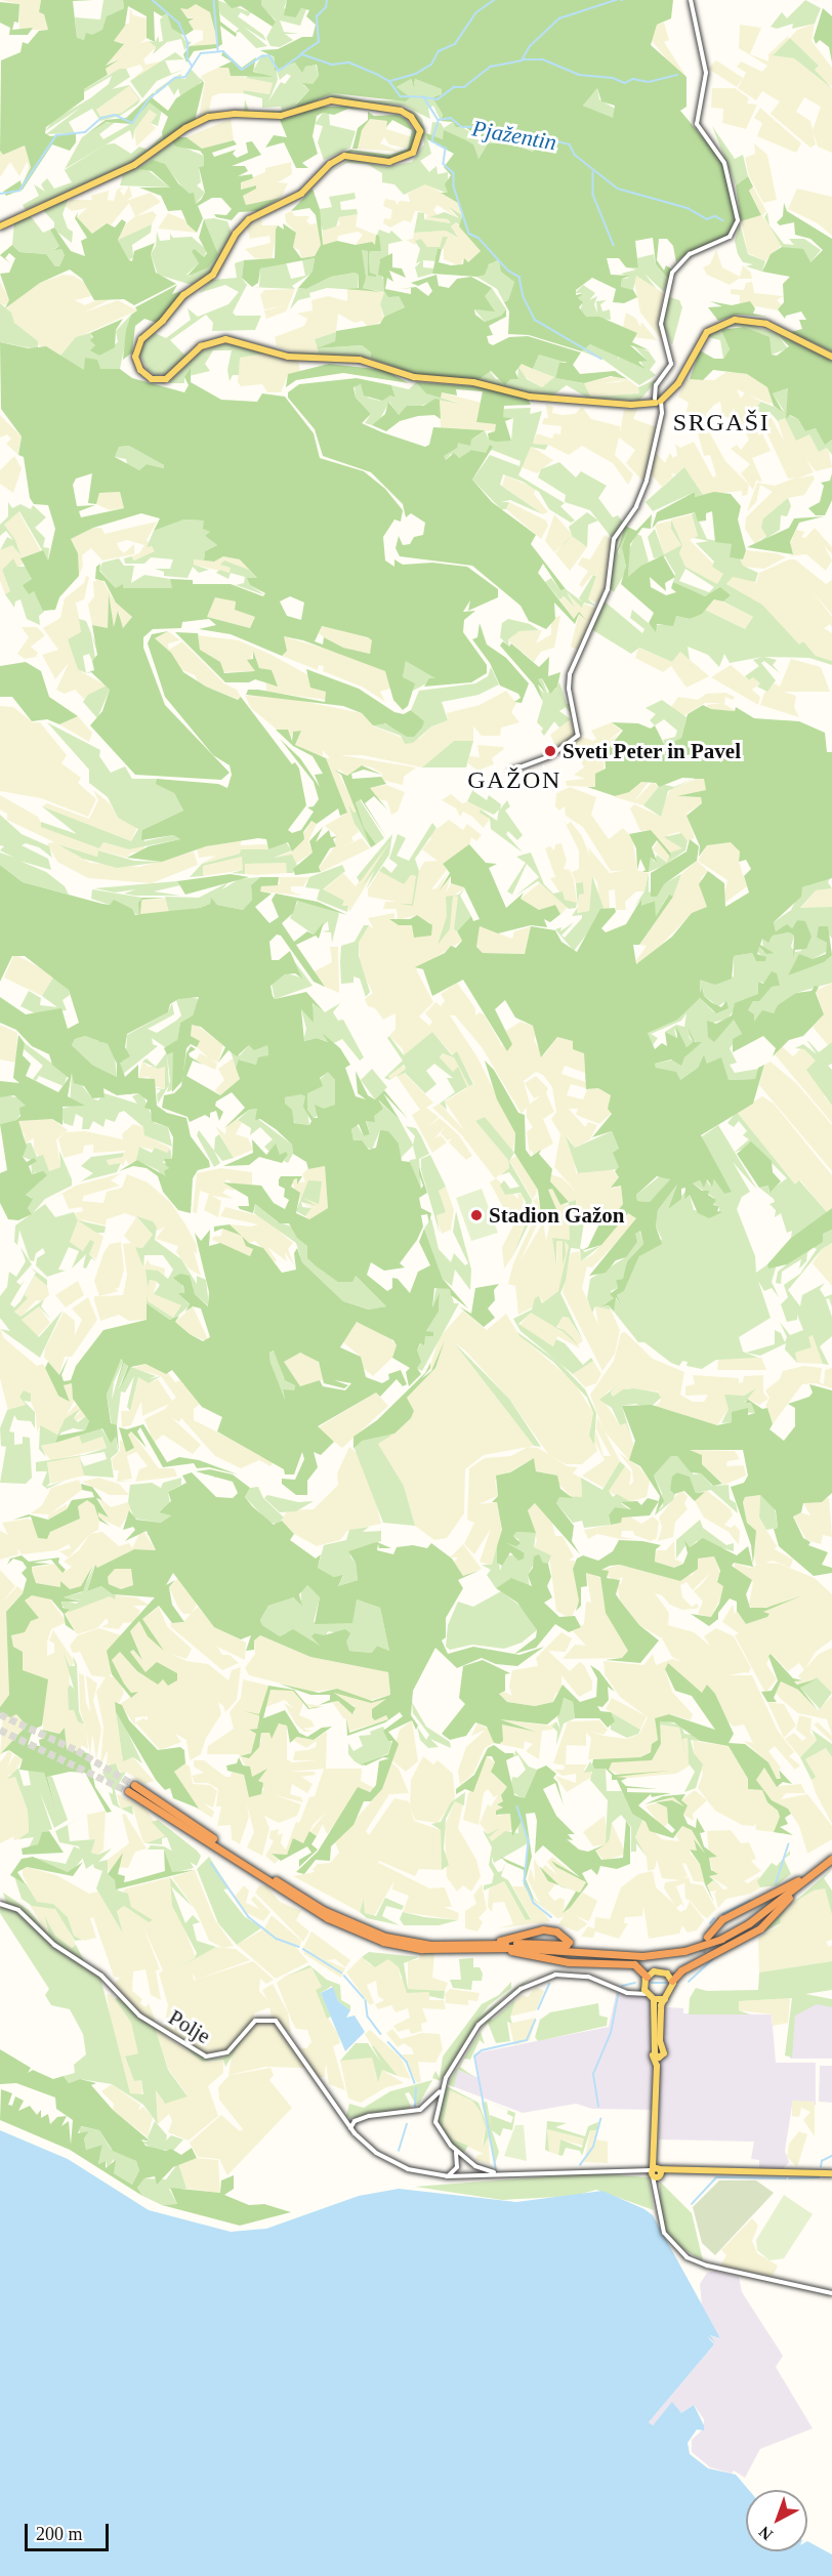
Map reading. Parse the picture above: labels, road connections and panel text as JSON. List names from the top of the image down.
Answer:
{
  "streets": {
    "street": ["Polje"]
  },
  "districts": ["SRGAŠI", "GAŽON"],
  "water": ["Pjažentin"],
  "places": ["Sveti Peter in Pavel", "Stadion Gažon"],
  "scale_bar": "200 m",
  "north": "bottom left"
}
